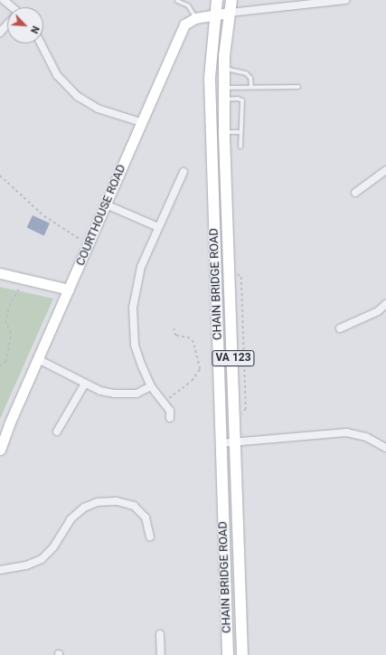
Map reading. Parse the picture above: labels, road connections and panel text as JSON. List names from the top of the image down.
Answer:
{
  "streets": {
    "main road": ["CHAIN BRIDGE ROAD", "VA 123"],
    "street": ["COURTHOUSE ROAD"]
  },
  "north": "bottom right"
}
